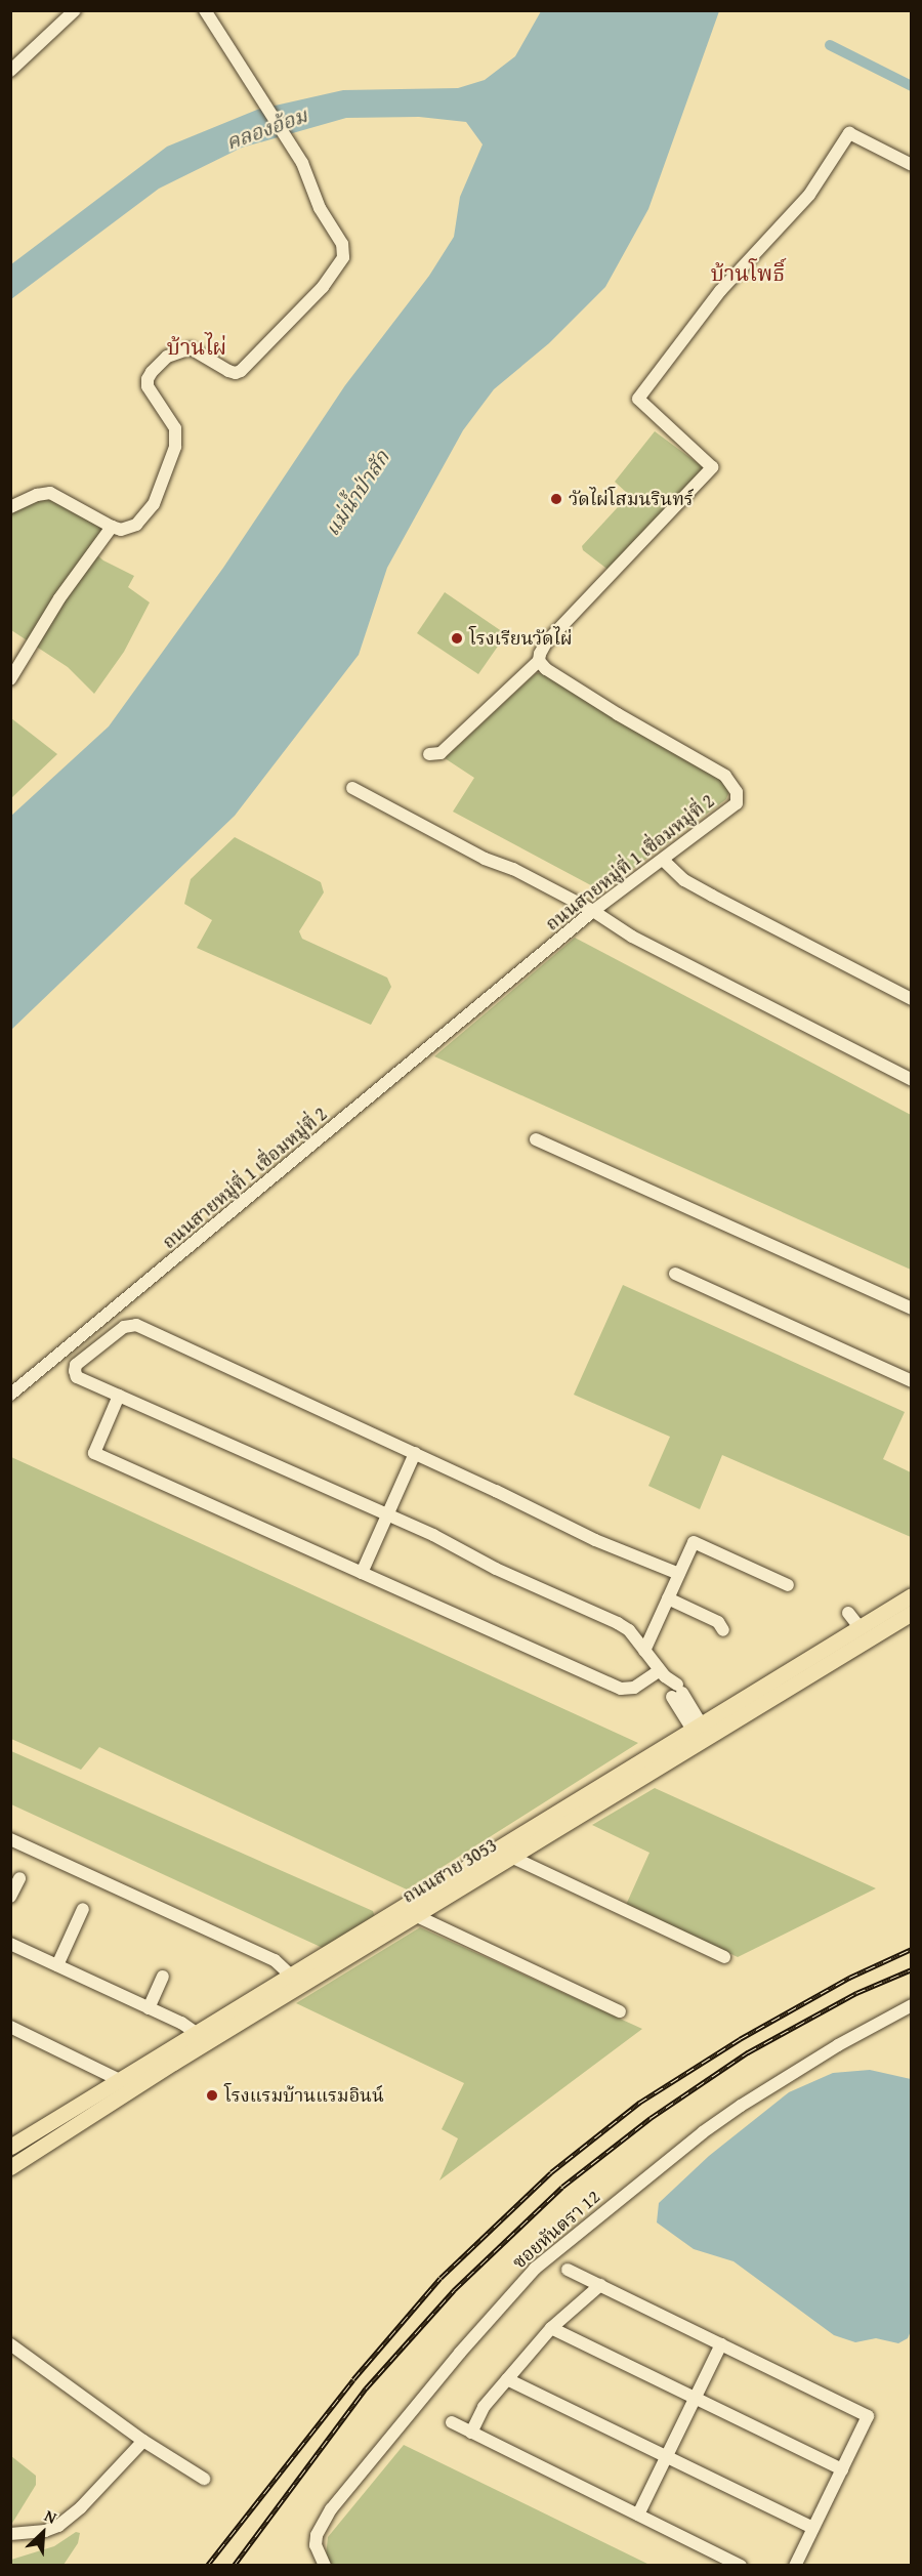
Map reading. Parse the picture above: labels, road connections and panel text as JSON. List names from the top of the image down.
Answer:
{
  "streets": {
    "main road": ["ถนนสาย 3053"],
    "street": ["ถนนสายหมู่ที่ 1 เชื่อมหมู่ที่ 2", "ซอยหันตรา 12"]
  },
  "districts": ["บ้านโพธิ์", "บ้านไผ่"],
  "water": ["คลองอ้อม", "แม่น้ำป่าสัก"],
  "places": ["วัดไผ่โสมนรินทร์", "โรงเรียนวัดไผ่", "โรงแรมบ้านแรมอินน์"],
  "north": "top right"
}
